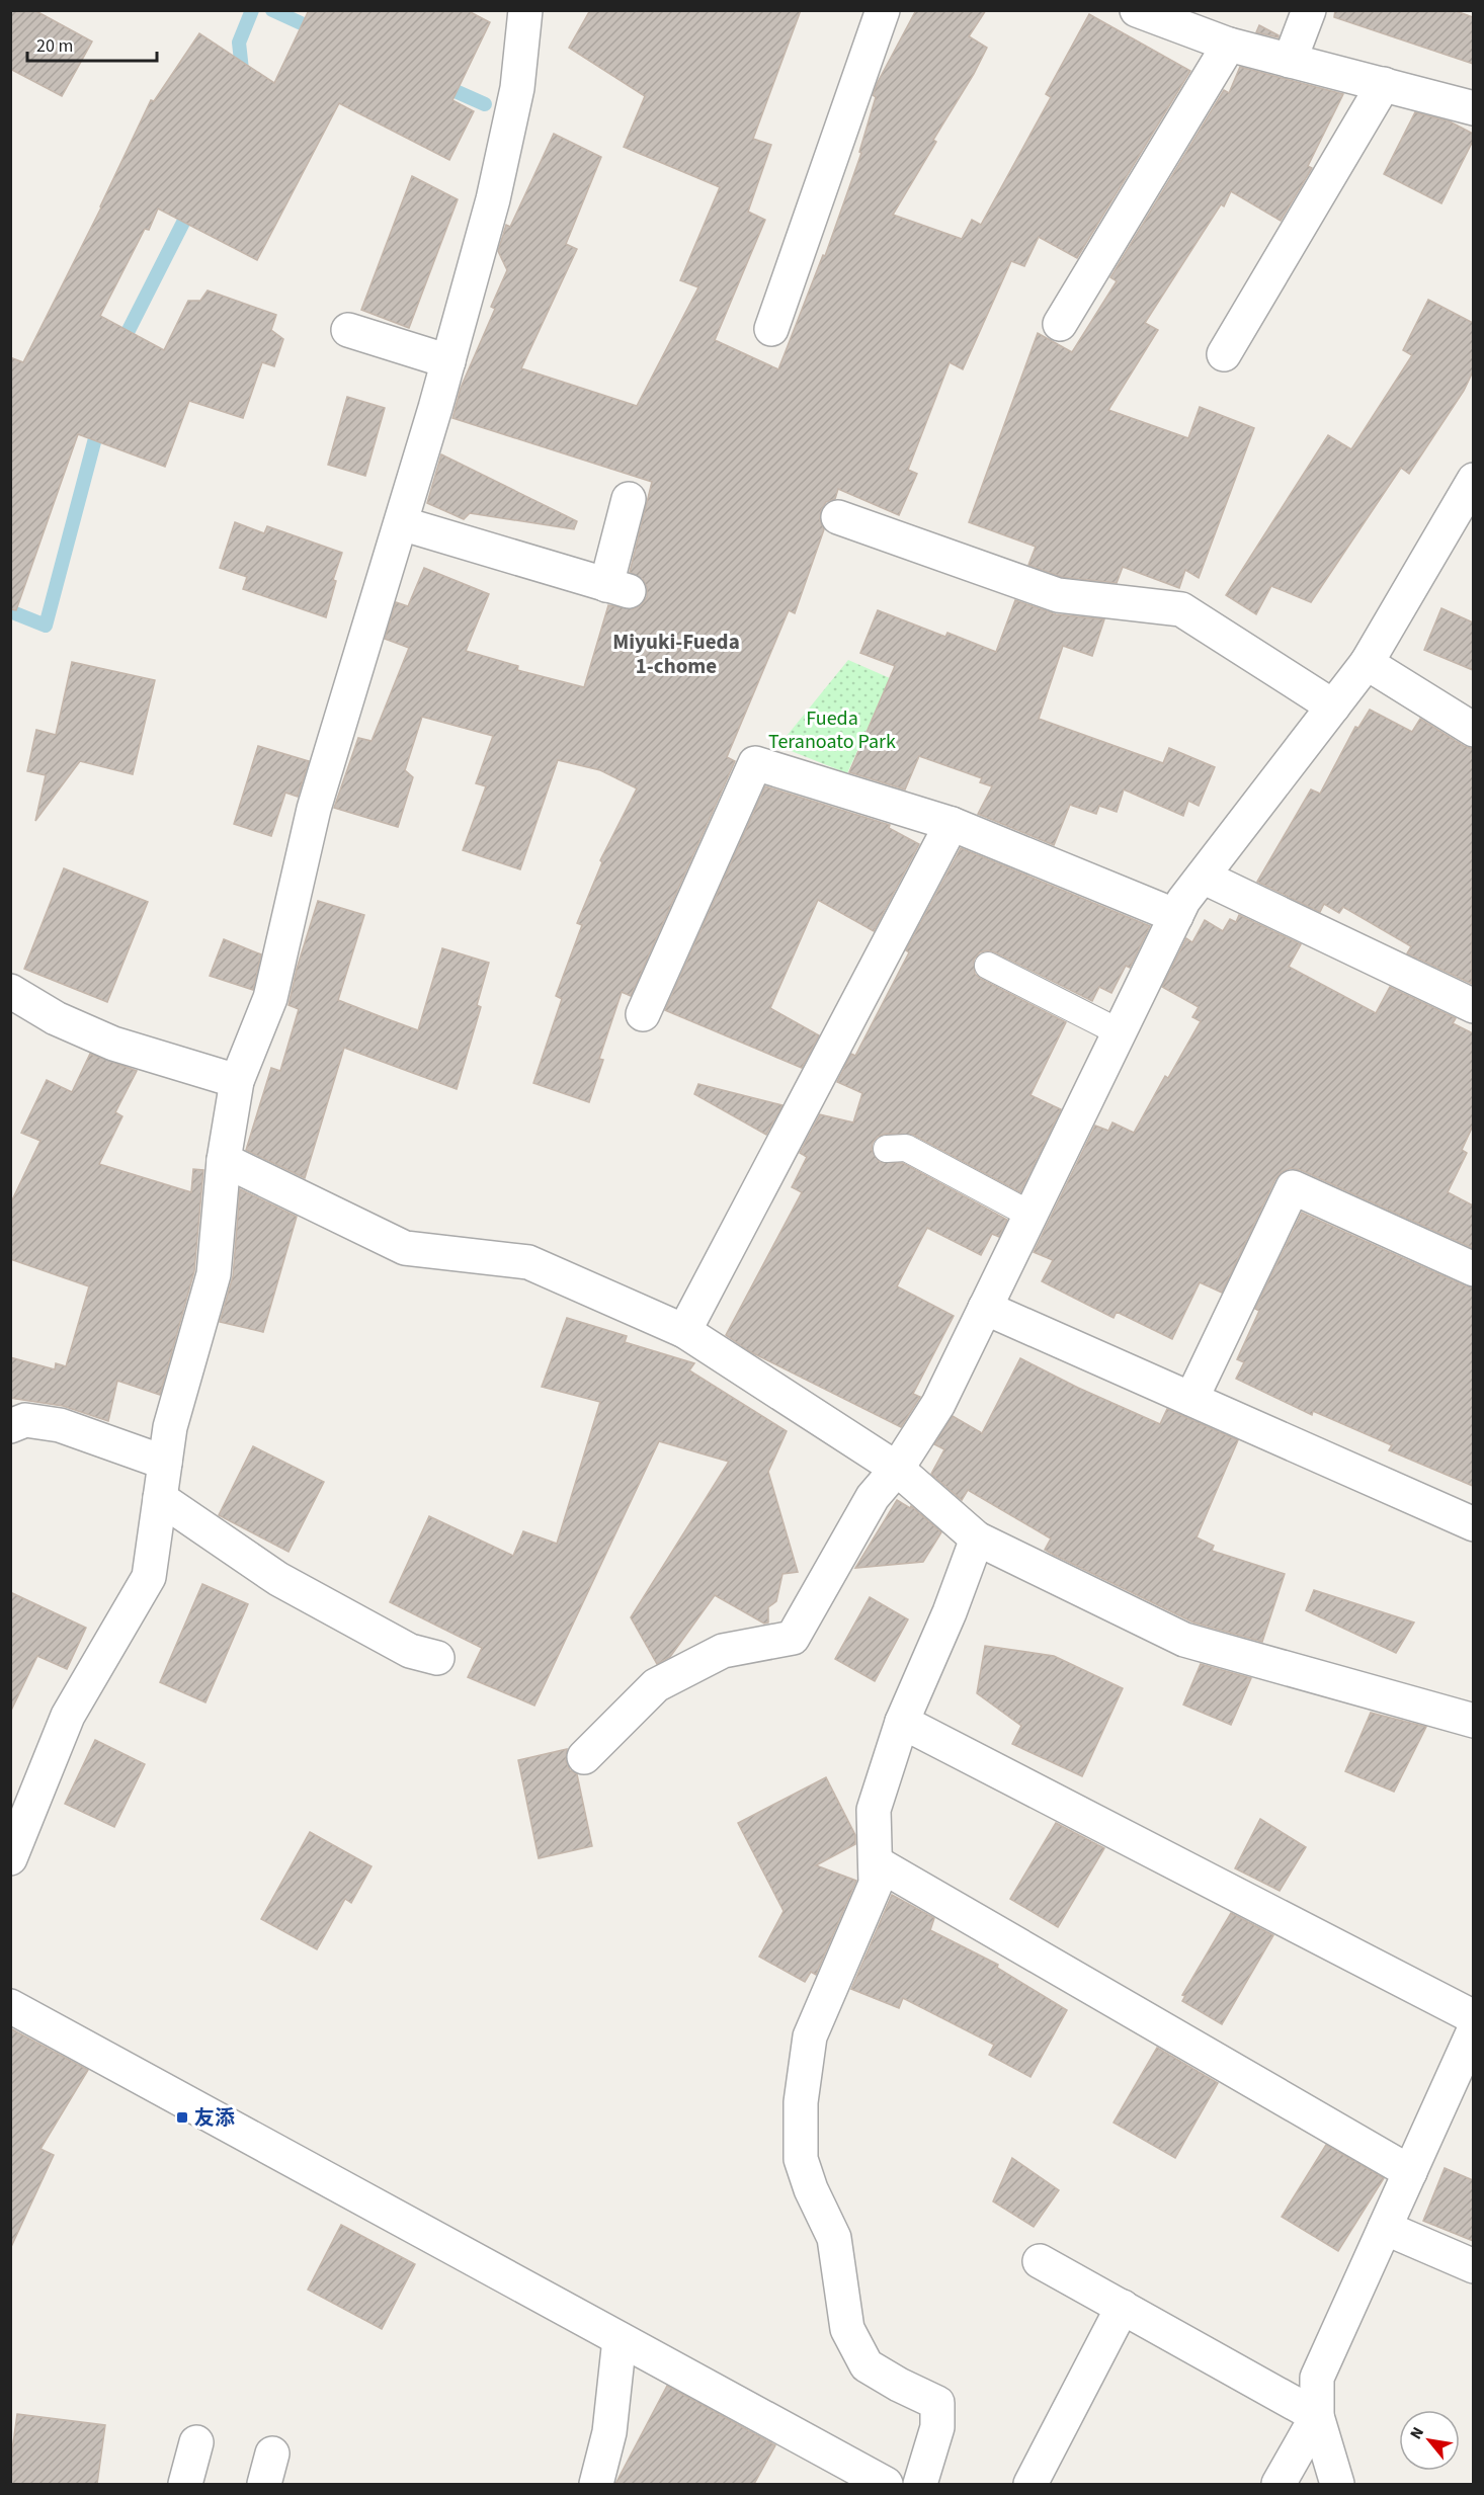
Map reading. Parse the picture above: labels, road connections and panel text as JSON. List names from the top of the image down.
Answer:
{
  "districts": ["Miyuki-Fueda 1-chome"],
  "parks": ["Fueda Teranoato Park"],
  "places": {
    "transit": ["友添"]
  },
  "scale_bar": "20 m",
  "north": "top left"
}
